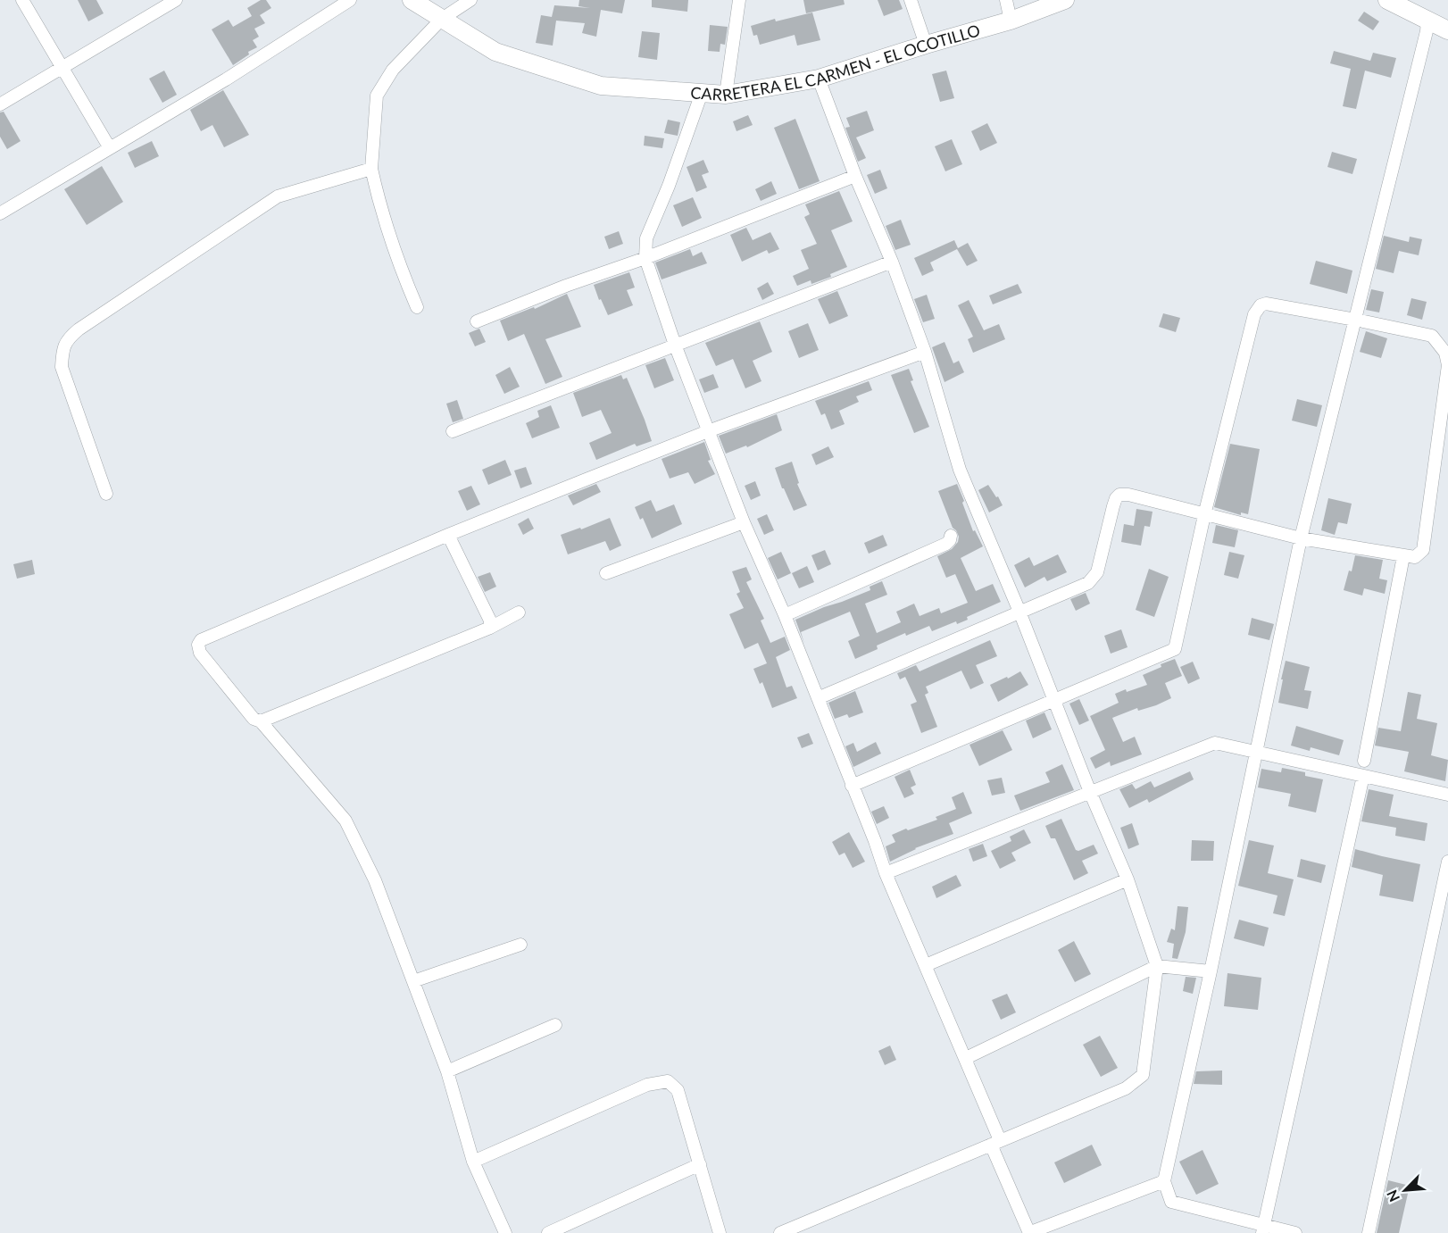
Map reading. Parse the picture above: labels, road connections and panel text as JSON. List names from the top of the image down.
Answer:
{
  "streets": {
    "main road": ["CARRETERA EL CARMEN - EL OCOTILLO"]
  },
  "north": "bottom left"
}
